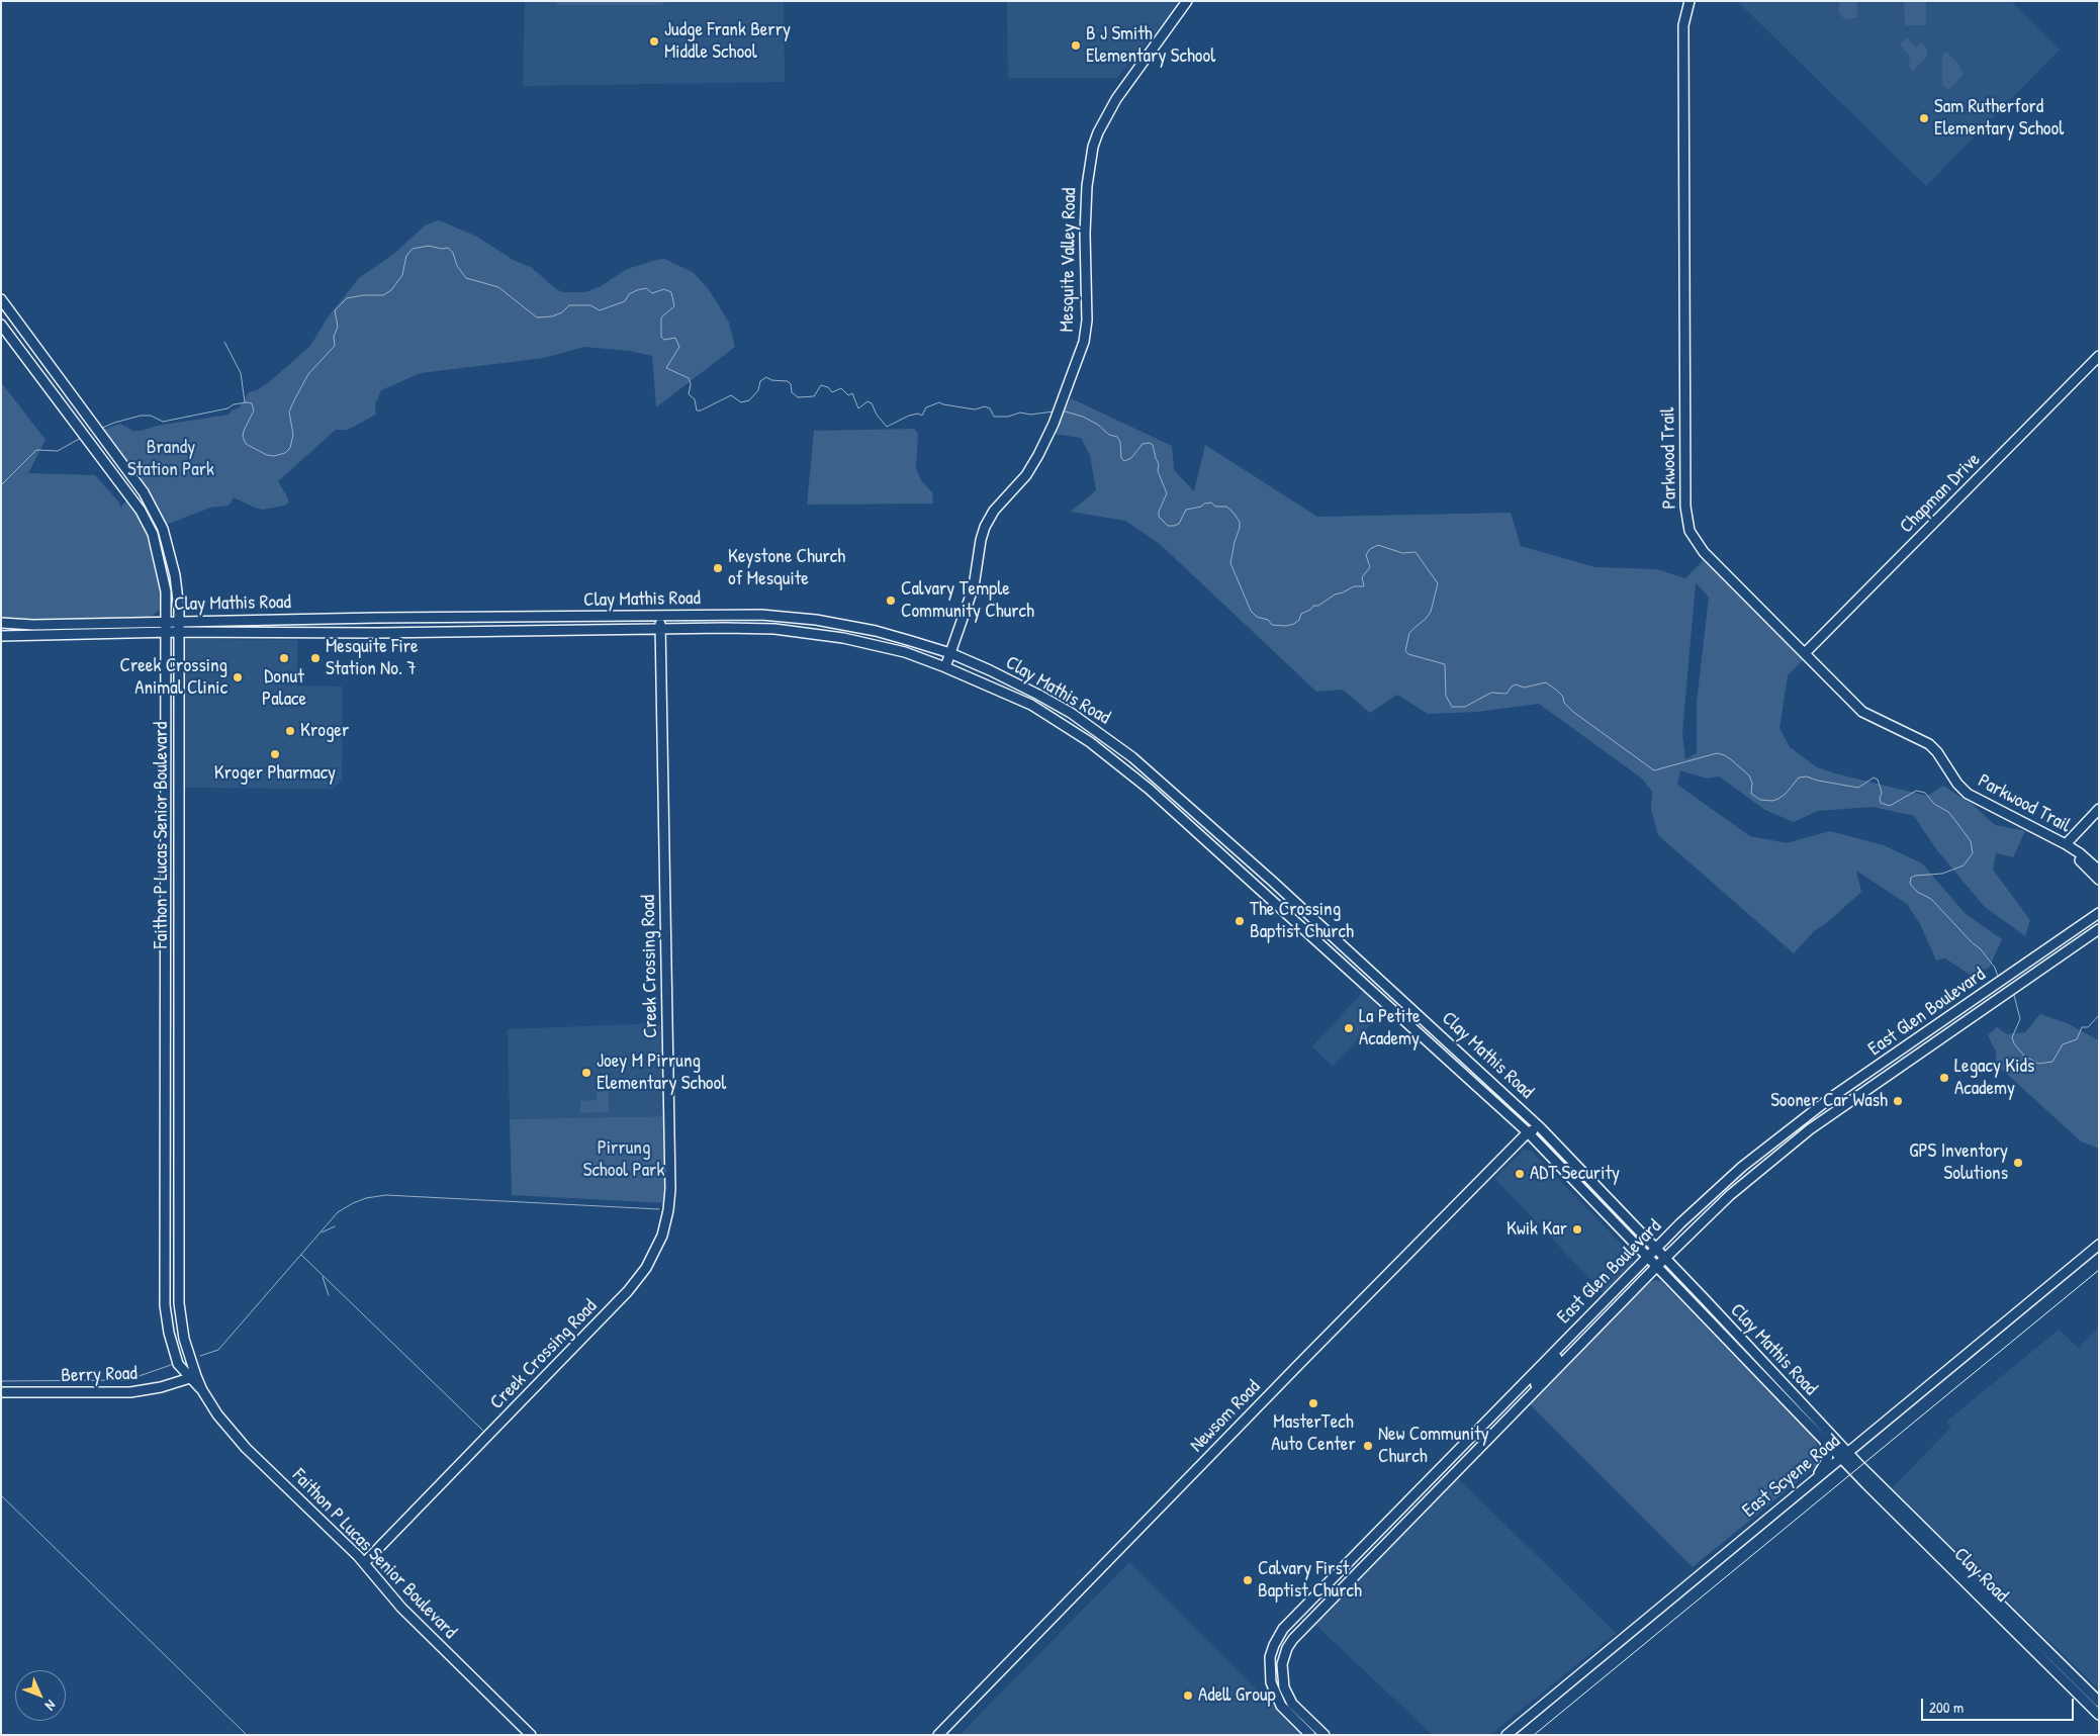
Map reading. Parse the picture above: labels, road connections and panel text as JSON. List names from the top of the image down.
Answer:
{
  "streets": {
    "street": [
      "Mesquite Valley Road",
      "Parkwood Trail",
      "Chapman Drive",
      "Clay Mathis Road",
      "Faithon P Lucas Senior Boulevard",
      "Creek Crossing Road",
      "East Glen Boulevard",
      "Berry Road",
      "Newsom Road",
      "East Scyene Road",
      "Clay Road"
    ]
  },
  "crossings": [
    ["Mesquite Valley Road", "Clay Mathis Road"],
    ["Parkwood Trail", "Chapman Drive"],
    ["Clay Mathis Road", "Faithon P Lucas Senior Boulevard"],
    ["Clay Mathis Road", "Creek Crossing Road"],
    ["Clay Mathis Road", "East Glen Boulevard"],
    ["Clay Mathis Road", "Newsom Road"],
    ["Clay Mathis Road", "East Scyene Road"],
    ["Clay Mathis Road", "Clay Road"],
    ["Faithon P Lucas Senior Boulevard", "Creek Crossing Road"],
    ["Faithon P Lucas Senior Boulevard", "Berry Road"],
    ["East Scyene Road", "Clay Road"]
  ],
  "parks": ["Brandy Station Park", "Pirrung School Park"],
  "places": [
    "Judge Frank Berry Middle School",
    "B J Smith Elementary School",
    "Sam Rutherford Elementary School",
    "Keystone Church of Mesquite",
    "Calvary Temple Community Church",
    "Donut Palace",
    "Mesquite Fire Station No. 7",
    "Creek Crossing Animal Clinic",
    "Kroger",
    "Kroger Pharmacy",
    "The Crossing Baptist Church",
    "La Petite Academy",
    "Joey M Pirrung Elementary School",
    "Legacy Kids Academy",
    "Sooner Car Wash",
    "GPS Inventory Solutions",
    "ADT Security",
    "Kwik Kar",
    "MasterTech Auto Center",
    "New Community Church",
    "Calvary First Baptist Church",
    "Adell Group"
  ],
  "scale_bar": "200 m",
  "north": "bottom right"
}
